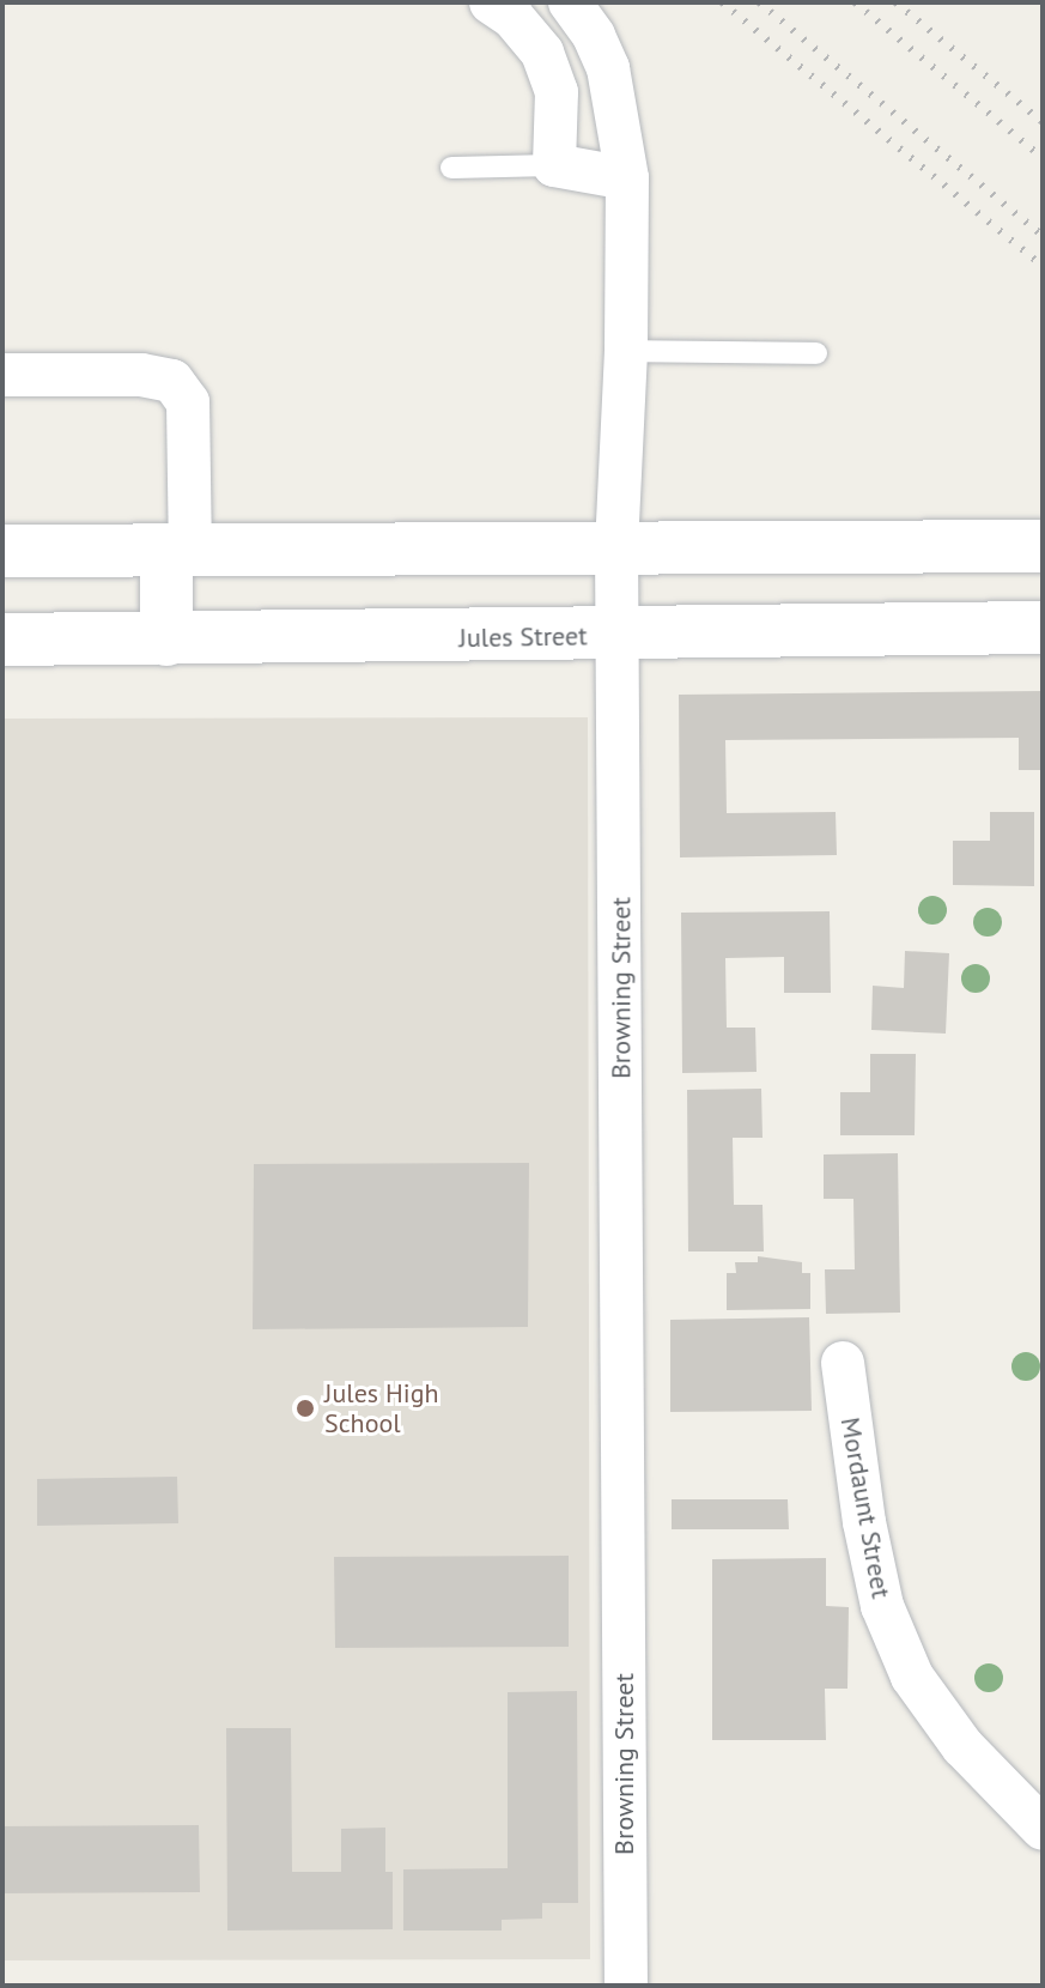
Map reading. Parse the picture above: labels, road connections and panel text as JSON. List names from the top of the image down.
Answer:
{
  "streets": {
    "main road": ["Jules Street"],
    "street": ["Browning Street", "Mordaunt Street"]
  },
  "crossings": [
    ["Jules Street", "Browning Street"]
  ],
  "places": ["Jules High School"]
}
